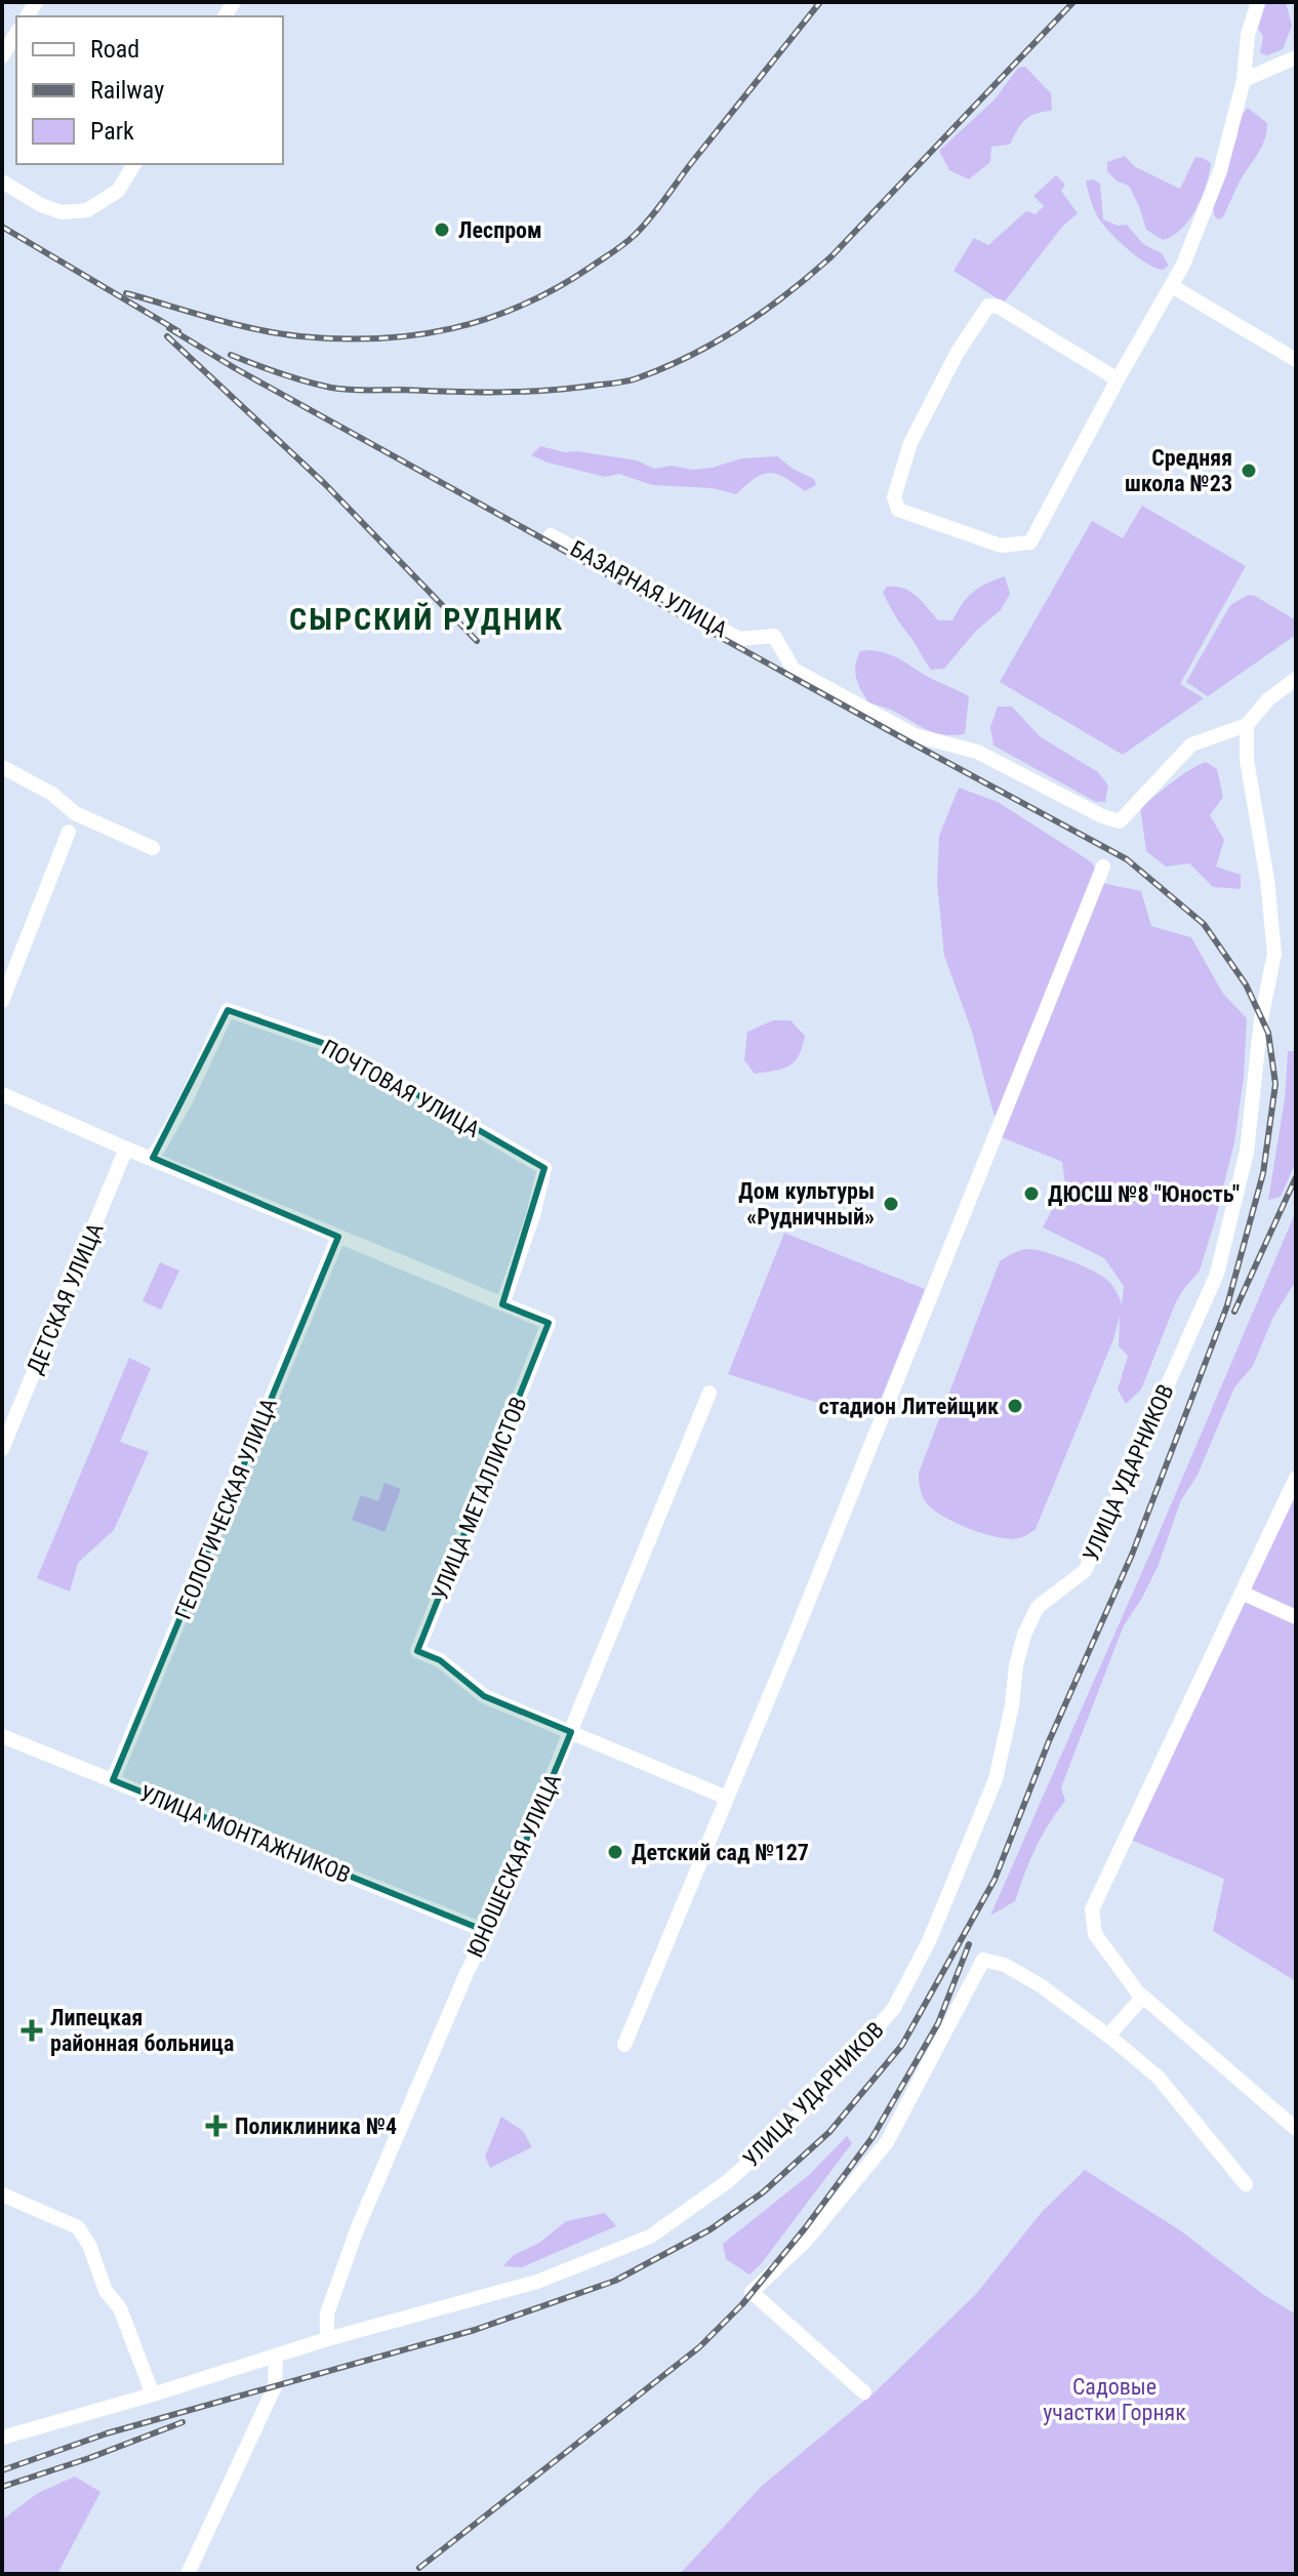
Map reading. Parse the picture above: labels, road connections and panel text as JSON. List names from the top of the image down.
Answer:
{
  "streets": {
    "street": [
      "БАЗАРНАЯ УЛИЦА",
      "ПОЧТОВАЯ УЛИЦА",
      "ДЕТСКАЯ УЛИЦА",
      "УЛИЦА УДАРНИКОВ",
      "УЛИЦА МЕТАЛЛИСТОВ",
      "ГЕОЛОГИЧЕСКАЯ УЛИЦА",
      "УЛИЦА МОНТАЖНИКОВ",
      "ЮНОШЕСКАЯ УЛИЦА"
    ]
  },
  "crossings": [
    ["БАЗАРНАЯ УЛИЦА", "УЛИЦА УДАРНИКОВ"],
    ["ПОЧТОВАЯ УЛИЦА", "УЛИЦА МЕТАЛЛИСТОВ"],
    ["УЛИЦА УДАРНИКОВ", "ЮНОШЕСКАЯ УЛИЦА"],
    ["УЛИЦА МЕТАЛЛИСТОВ", "ЮНОШЕСКАЯ УЛИЦА"],
    ["ГЕОЛОГИЧЕСКАЯ УЛИЦА", "УЛИЦА МОНТАЖНИКОВ"],
    ["УЛИЦА МОНТАЖНИКОВ", "ЮНОШЕСКАЯ УЛИЦА"]
  ],
  "districts": ["СЫРСКИЙ РУДНИК"],
  "parks": ["Садовые участки Горняк"],
  "places": {
    "other": [
      "Леспром",
      "Средняя школа №23",
      "ДЮСШ №8 \"Юность\"",
      "Дом культуры «Рудничный»",
      "стадион Литейщик",
      "Детский сад №127"
    ],
    "health": ["Липецкая районная больница", "Поликлиника №4"]
  },
  "legend": ["Road", "Railway", "Park"]
}
